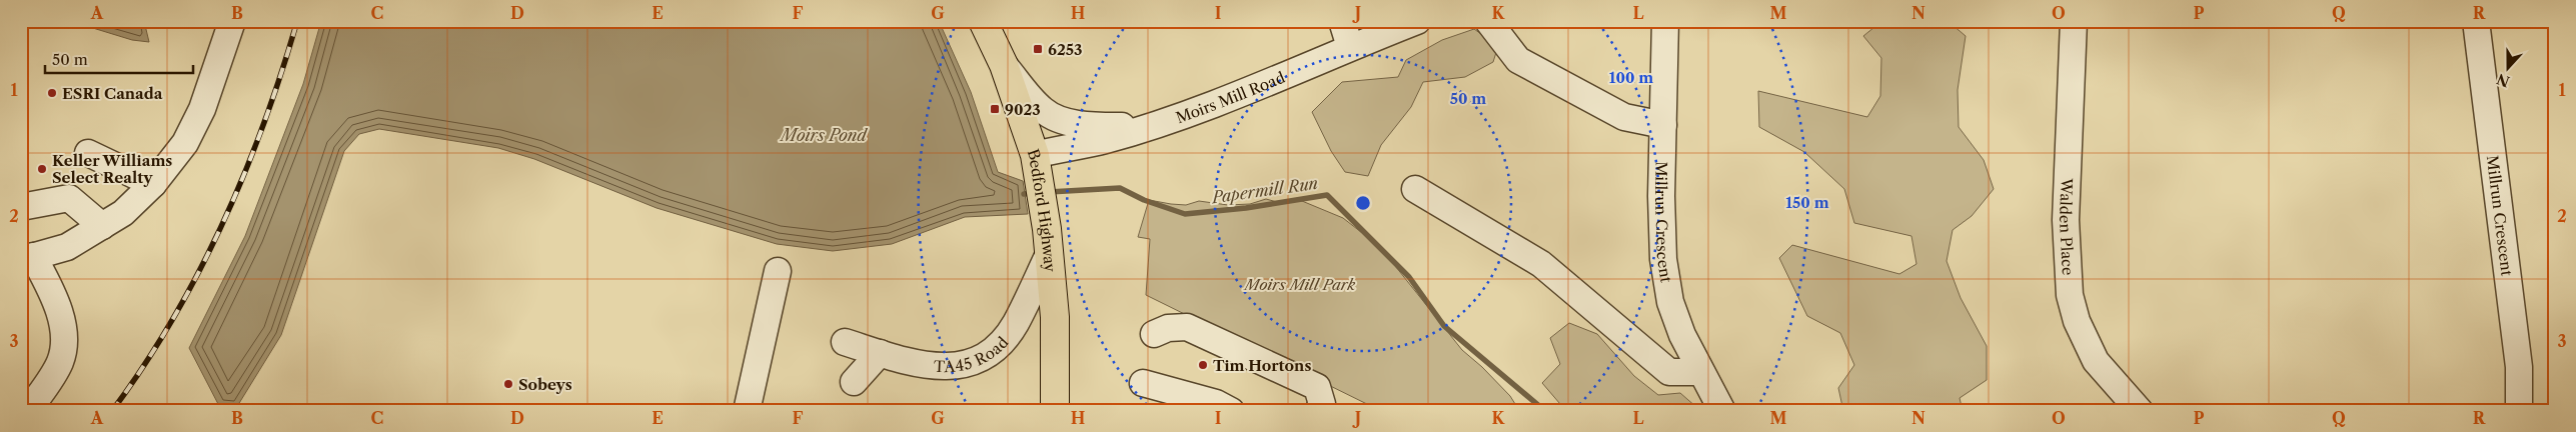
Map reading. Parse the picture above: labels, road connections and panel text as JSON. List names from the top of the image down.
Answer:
{
  "streets": {
    "main road": ["Bedford Highway"],
    "street": [
      "Moirs Mill Road",
      "Millrun Crescent",
      "Walden Place",
      "TA45 Road"
    ]
  },
  "crossings": [
    ["Moirs Mill Road", "Bedford Highway"],
    ["Bedford Highway", "TA45 Road"]
  ],
  "water": ["Moirs Pond", "Papermill Run"],
  "parks": ["Moirs Mill Park"],
  "places": {
    "transit": ["6253", "9023"],
    "other": [
      "ESRI Canada",
      "Keller Williams Select Realty",
      "Tim Hortons",
      "Sobeys"
    ]
  },
  "scale_bar": "50 m",
  "north": "bottom",
  "grid": {
    "columns": [
      "A",
      "B",
      "C",
      "D",
      "E",
      "F",
      "G",
      "H",
      "I",
      "J",
      "K",
      "L",
      "M",
      "N",
      "O",
      "P",
      "Q",
      "R"
    ],
    "rows": ["1", "2", "3"]
  },
  "rings": ["100 m", "50 m", "150 m"]
}
